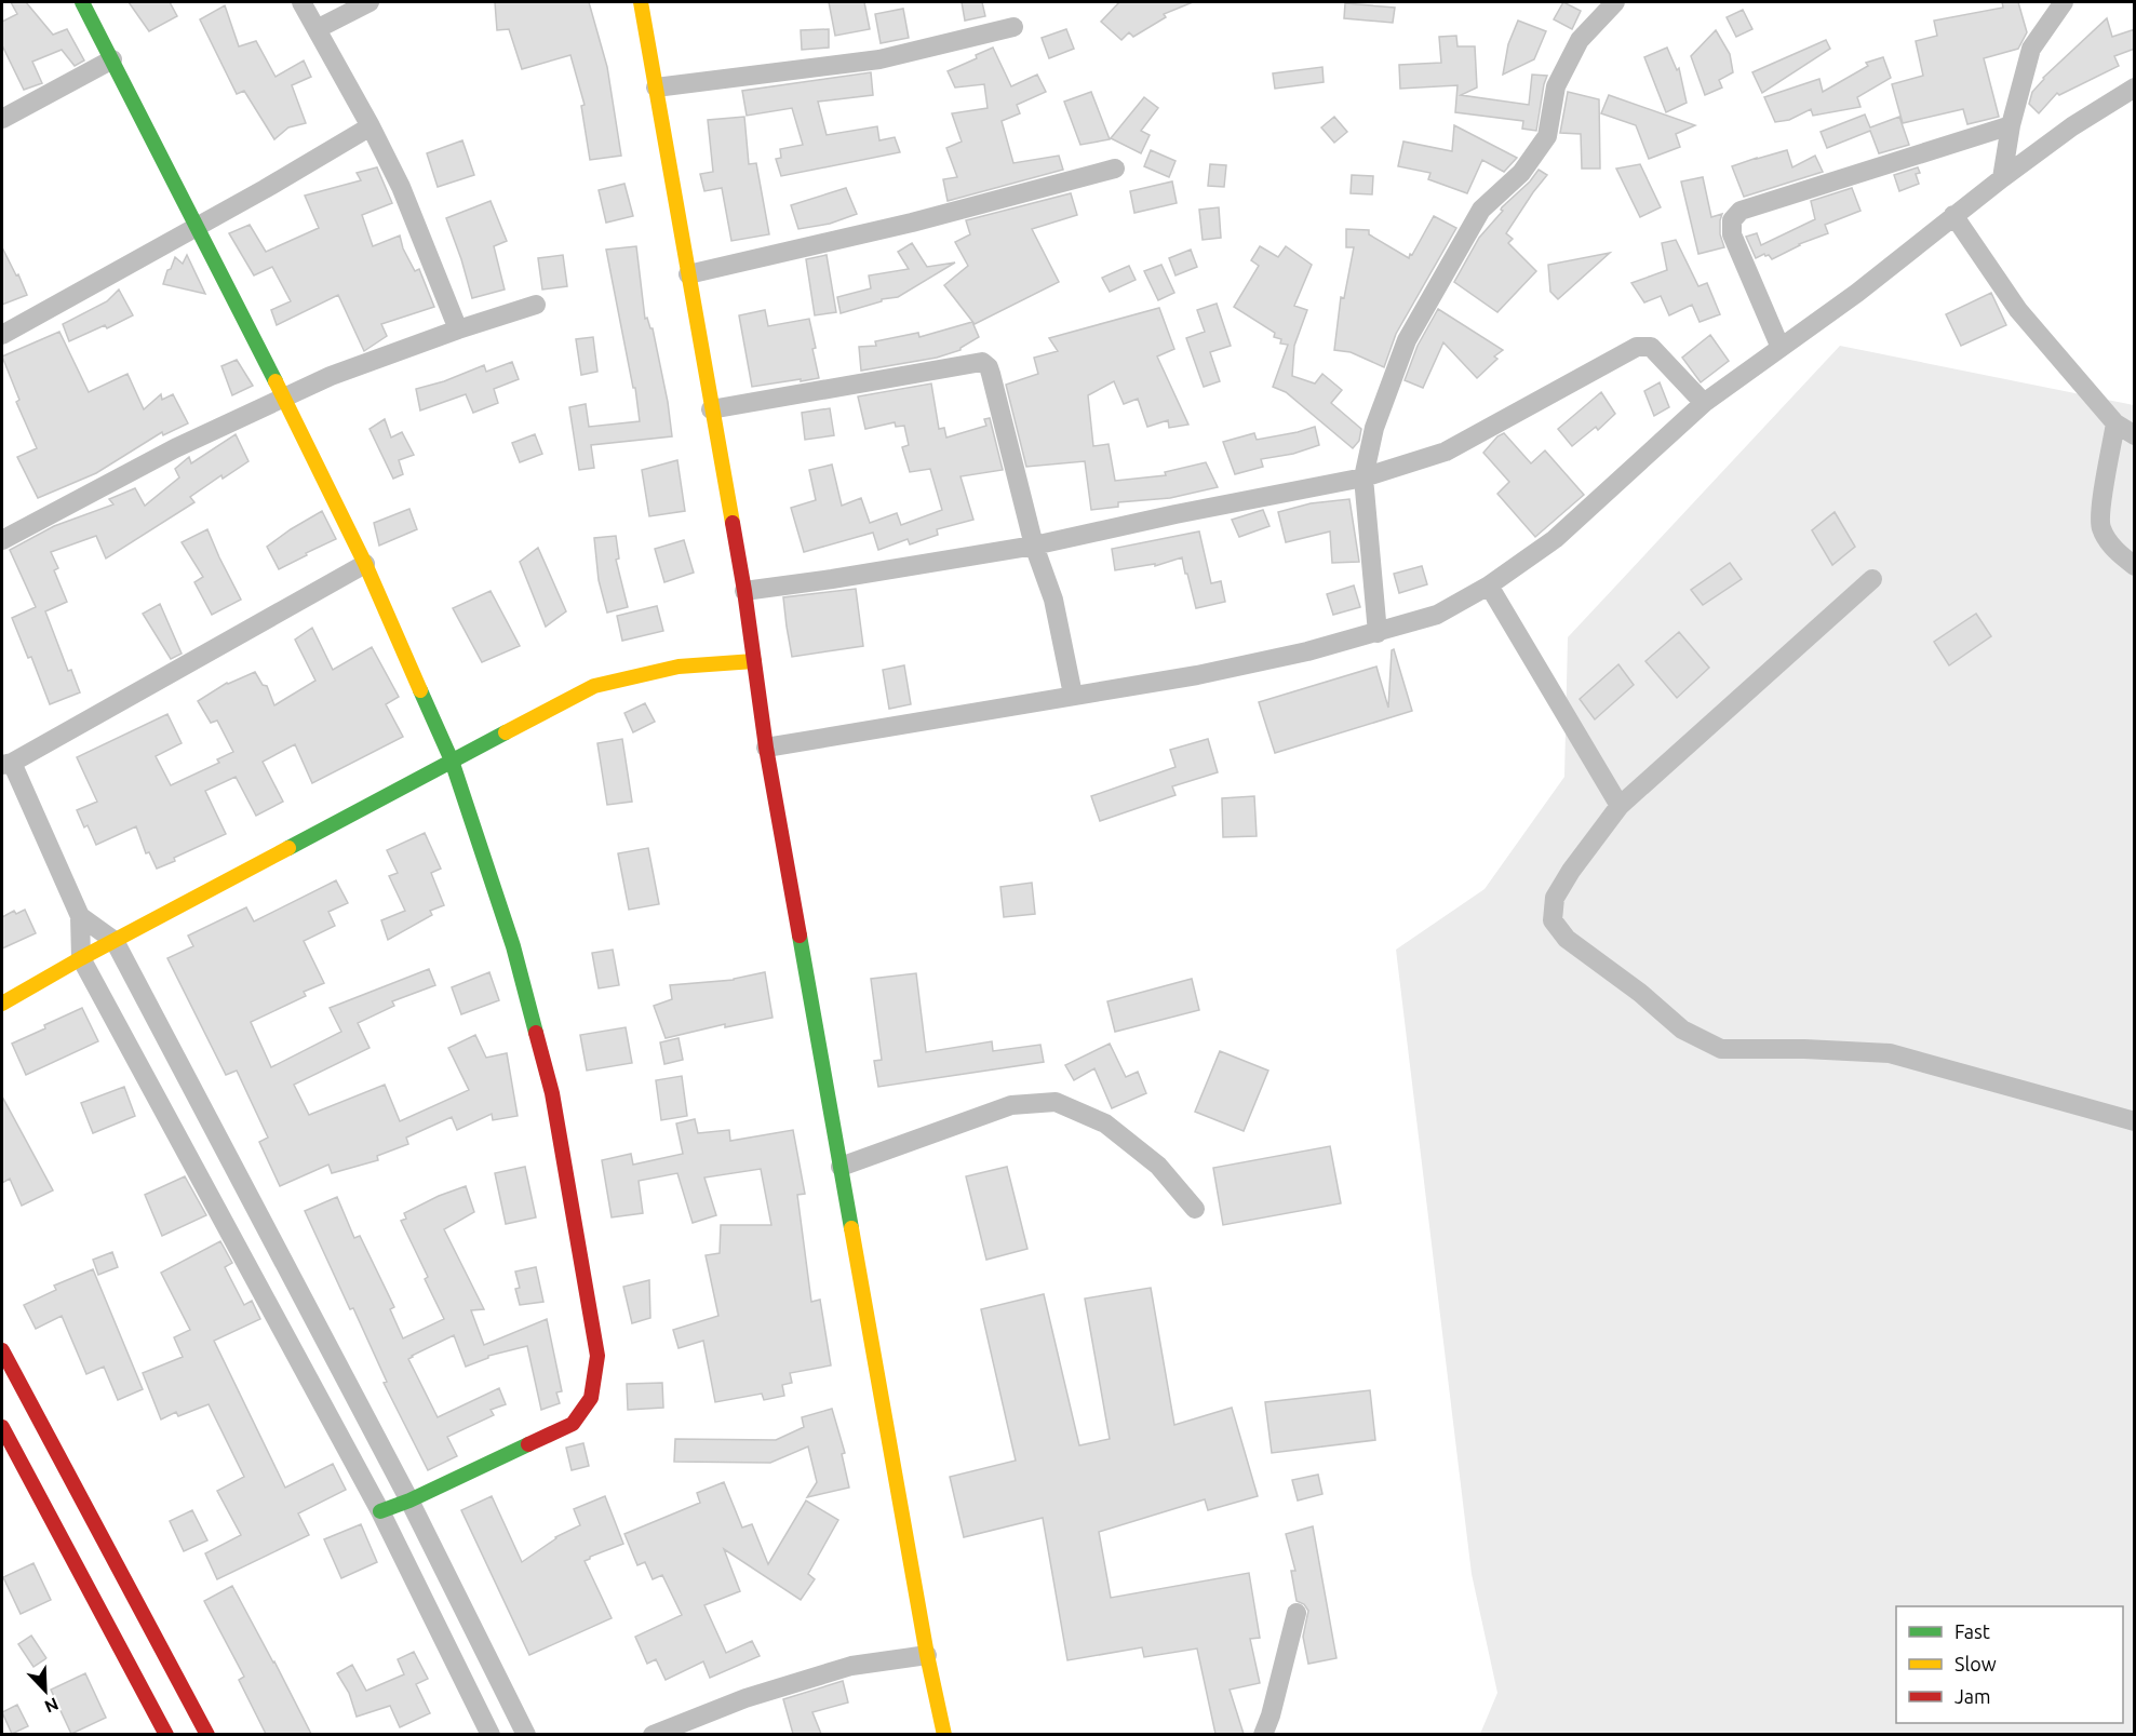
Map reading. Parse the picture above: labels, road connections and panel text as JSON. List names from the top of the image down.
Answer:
{
  "legend": ["Fast", "Slow", "Jam"],
  "north": "bottom right"
}
